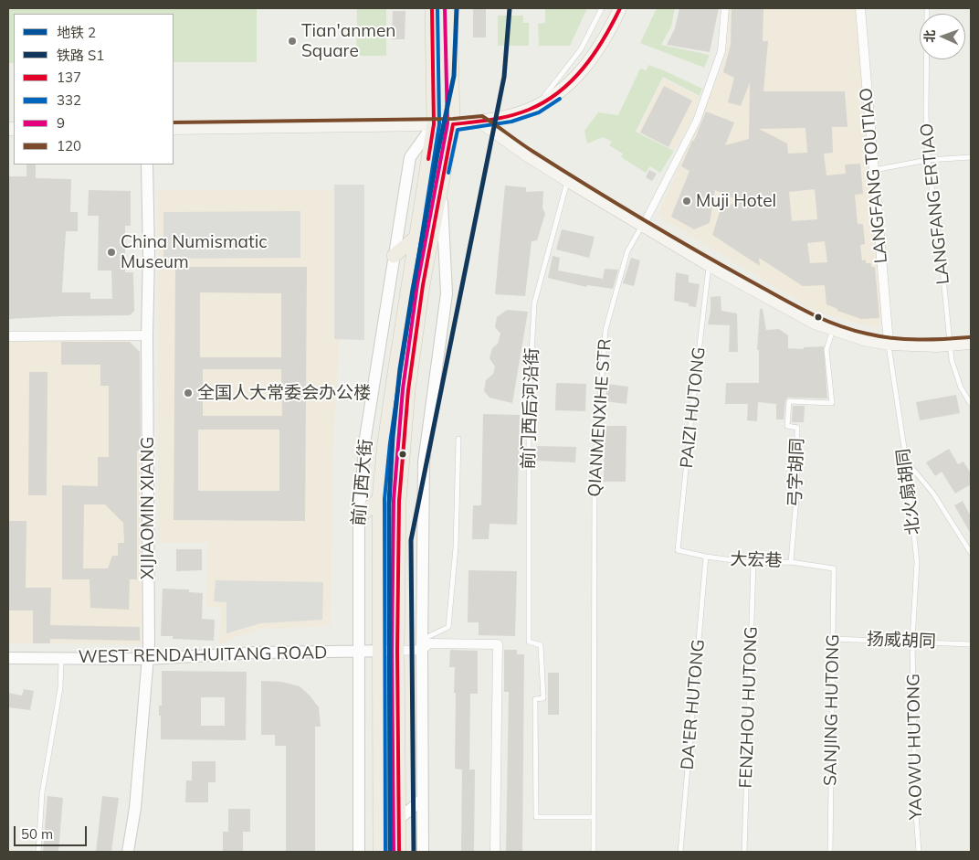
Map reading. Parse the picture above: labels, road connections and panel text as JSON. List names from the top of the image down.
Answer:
{
  "streets": {
    "street": [
      "LANGFANG TOUTIAO",
      "QIANMENXIHE STR",
      "前门西大街",
      "XIJIAOMIN XIANG",
      "WEST RENDAHUITANG ROAD"
    ],
    "lane": [
      "LANGFANG ERTIAO",
      "PAIZI HUTONG",
      "前门西后河沿街",
      "弓字胡同",
      "北火扇胡同",
      "大宏巷",
      "扬威胡同",
      "DA'ER HUTONG",
      "FENZHOU HUTONG",
      "SANJING HUTONG",
      "YAOWU HUTONG"
    ]
  },
  "crossings": [
    ["LANGFANG TOUTIAO", "北火扇胡同"],
    ["PAIZI HUTONG", "大宏巷"],
    ["前门西后河沿街", "QIANMENXIHE STR"],
    ["弓字胡同", "大宏巷"],
    ["前门西大街", "WEST RENDAHUITANG ROAD"],
    ["北火扇胡同", "扬威胡同"],
    ["北火扇胡同", "YAOWU HUTONG"],
    ["XIJIAOMIN XIANG", "WEST RENDAHUITANG ROAD"],
    ["大宏巷", "DA'ER HUTONG"],
    ["大宏巷", "FENZHOU HUTONG"],
    ["大宏巷", "SANJING HUTONG"],
    ["扬威胡同", "SANJING HUTONG"],
    ["扬威胡同", "YAOWU HUTONG"]
  ],
  "places": [
    "Tian'anmen Square",
    "Muji Hotel",
    "China Numismatic Museum",
    "全国人大常委会办公楼"
  ],
  "lines": [
    "metro line 2",
    "rail line S1",
    "transit line 137",
    "transit line 332",
    "transit line 9",
    "transit line 120"
  ],
  "legend": [
    "地铁 2",
    "铁路 S1",
    "137",
    "332",
    "9",
    "120"
  ],
  "scale_bar": "50 m",
  "north": "left"
}
